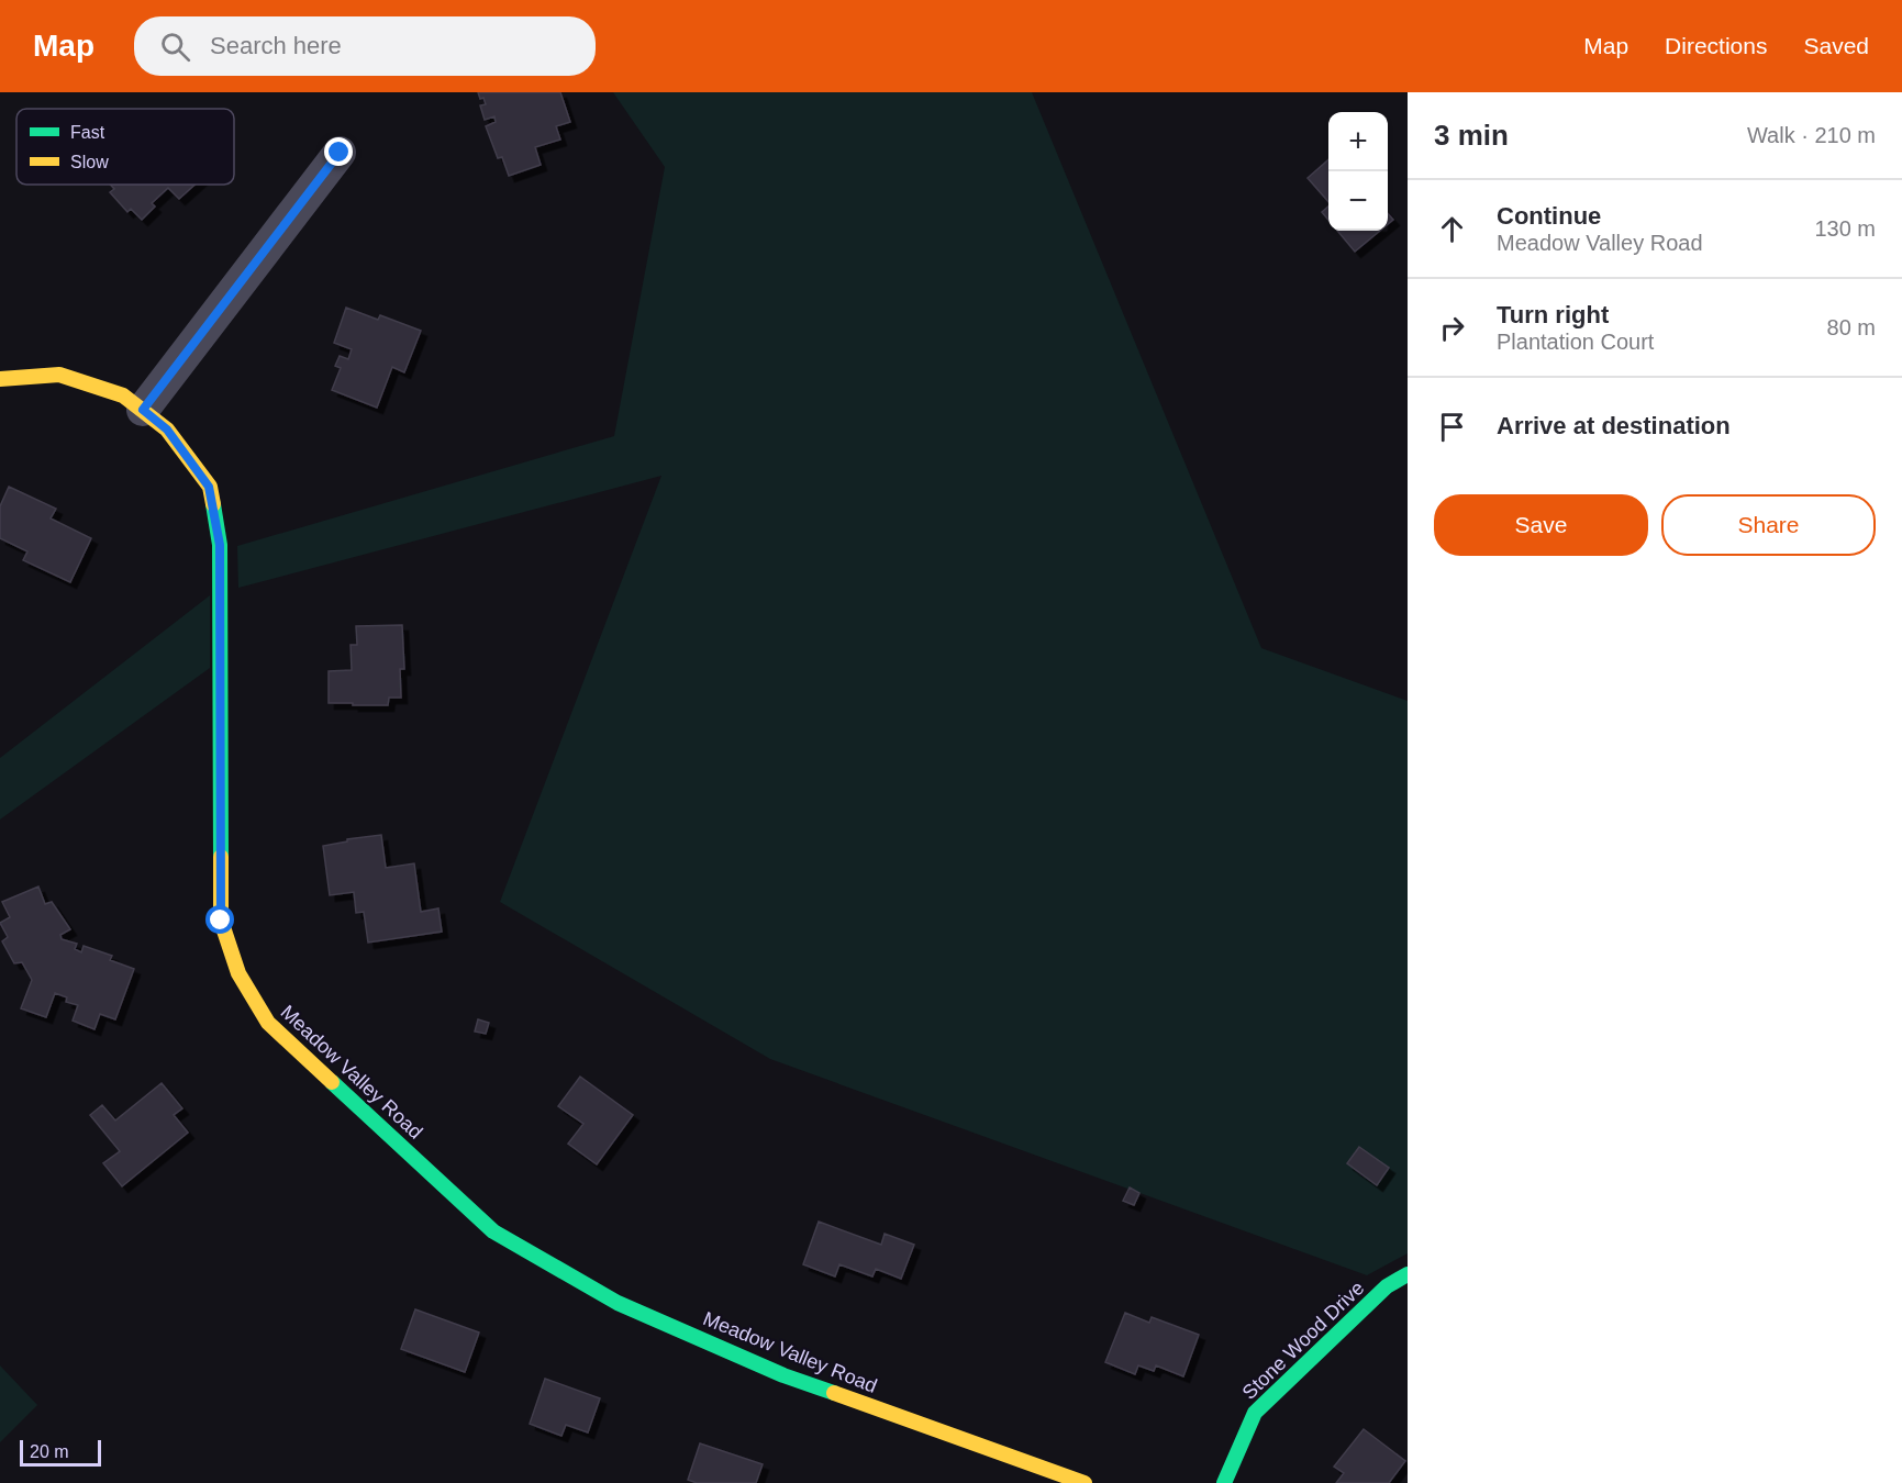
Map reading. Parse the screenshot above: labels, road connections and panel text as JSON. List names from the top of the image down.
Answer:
{
  "streets": {
    "street": ["Meadow Valley Road", "Stone Wood Drive"]
  },
  "legend": ["Fast", "Slow"],
  "scale_bar": "20 m",
  "page": {
    "header": "Map",
    "search": "Search here",
    "nav": ["Map", "Directions", "Saved"],
    "heading": ["3 min", "Walk · 210 m"],
    "map_buttons": ["+", "−"],
    "list": [
      ["Continue", "Meadow Valley Road", "130 m"],
      ["Turn right", "Plantation Court", "80 m"],
      "Arrive at destination"
    ],
    "buttons": ["Save", "Share"],
    "scale": "20 m"
  }
}
